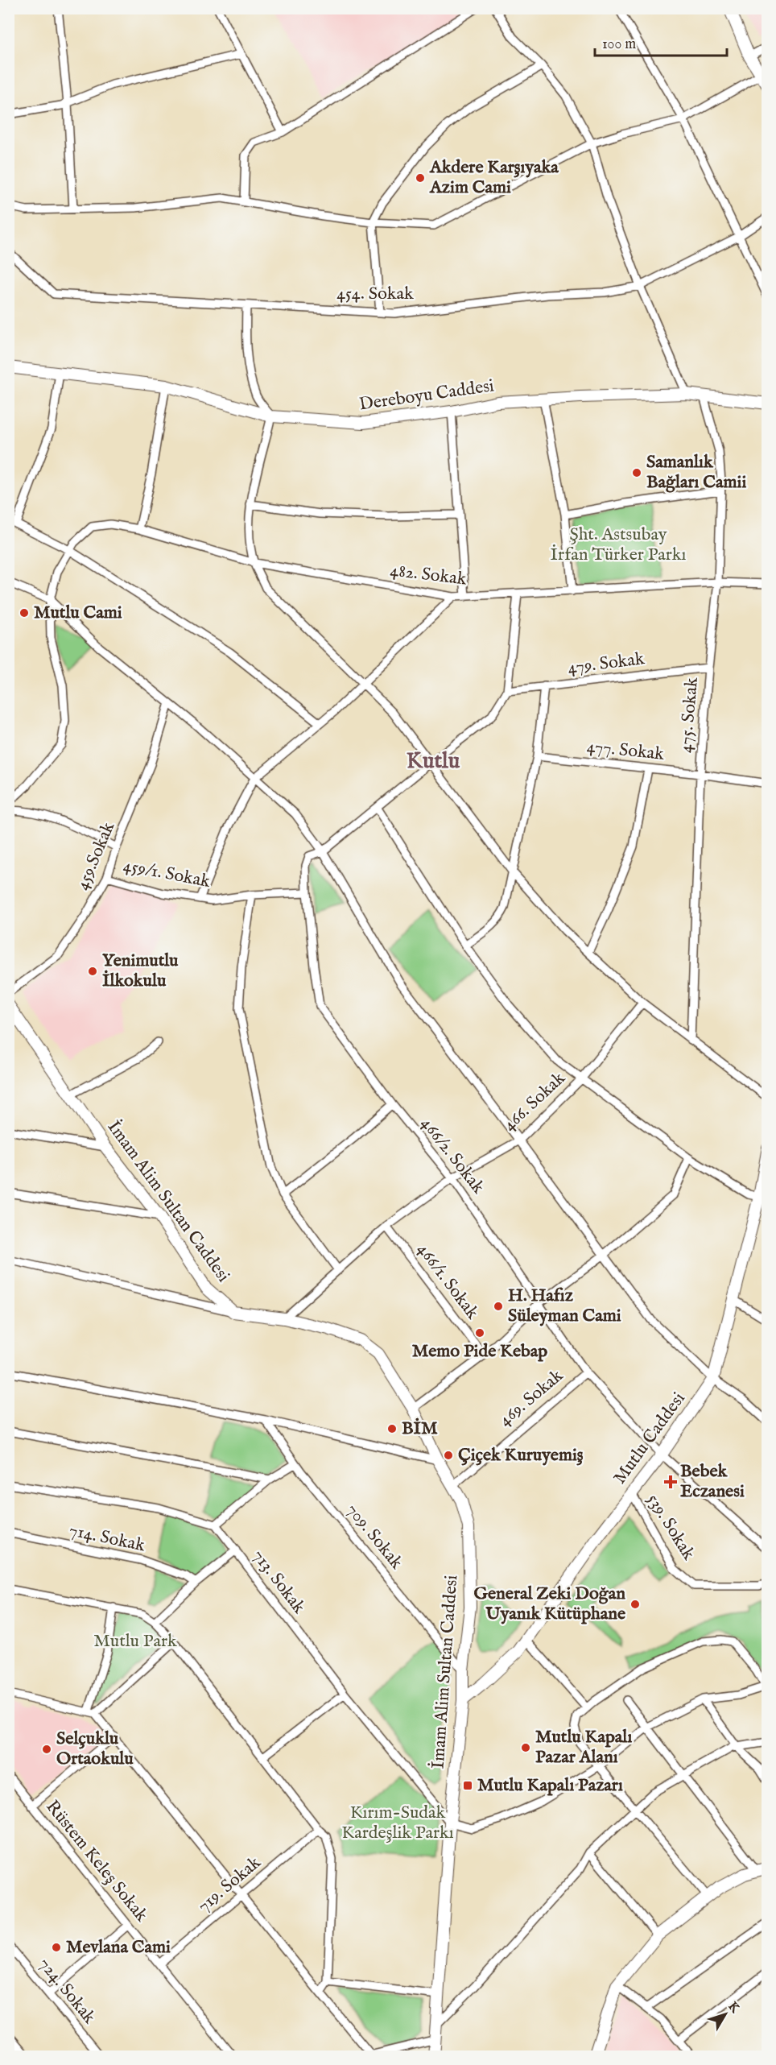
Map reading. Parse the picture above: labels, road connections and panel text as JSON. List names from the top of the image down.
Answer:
{
  "streets": {
    "street": [
      "454. Sokak",
      "Dereboyu Caddesi",
      "482. Sokak",
      "479. Sokak",
      "475. Sokak",
      "477. Sokak",
      "459.Sokak",
      "459/1. Sokak",
      "466. Sokak",
      "466/2. Sokak",
      "İmam Alim Sultan Caddesi",
      "466/1. Sokak",
      "469. Sokak",
      "Mutlu Caddesi",
      "539. Sokak",
      "709. Sokak",
      "714. Sokak",
      "713. Sokak",
      "Rüstem Keleş Sokak",
      "719. Sokak",
      "724. Sokak"
    ]
  },
  "crossings": [
    ["Dereboyu Caddesi", "475. Sokak"],
    ["482. Sokak", "475. Sokak"],
    ["479. Sokak", "475. Sokak"],
    ["475. Sokak", "477. Sokak"],
    ["459.Sokak", "459/1. Sokak"],
    ["459/1. Sokak", "466/2. Sokak"],
    ["466. Sokak", "466/2. Sokak"],
    ["466. Sokak", "İmam Alim Sultan Caddesi"],
    ["466. Sokak", "466/1. Sokak"],
    ["466/2. Sokak", "469. Sokak"],
    ["466/2. Sokak", "Mutlu Caddesi"],
    ["İmam Alim Sultan Caddesi", "469. Sokak"],
    ["İmam Alim Sultan Caddesi", "Mutlu Caddesi"],
    ["İmam Alim Sultan Caddesi", "709. Sokak"],
    ["İmam Alim Sultan Caddesi", "713. Sokak"],
    ["Mutlu Caddesi", "539. Sokak"],
    ["Rüstem Keleş Sokak", "719. Sokak"]
  ],
  "districts": ["Kutlu"],
  "parks": ["Şht. Astsubay İrfan Türker Parkı", "Mutlu Park", "Kırım-Sudak Kardeşlik Parkı"],
  "places": {
    "other": [
      "Akdere Karşıyaka Azim Cami",
      "Samanlık Bağları Camii",
      "Mutlu Cami",
      "Yenimutlu İlkokulu",
      "H. Hafız Süleyman Cami",
      "Memo Pide Kebap",
      "BİM",
      "Çiçek Kuruyemiş",
      "General Zeki Doğan Uyanık Kütüphane",
      "Mutlu Kapalı Pazar Alanı",
      "Selçuklu Ortaokulu",
      "Mevlana Cami"
    ],
    "health": ["Bebek Eczanesi"],
    "transit": ["Mutlu Kapalı Pazarı"]
  },
  "scale_bar": "100 m",
  "north": "top right"
}
